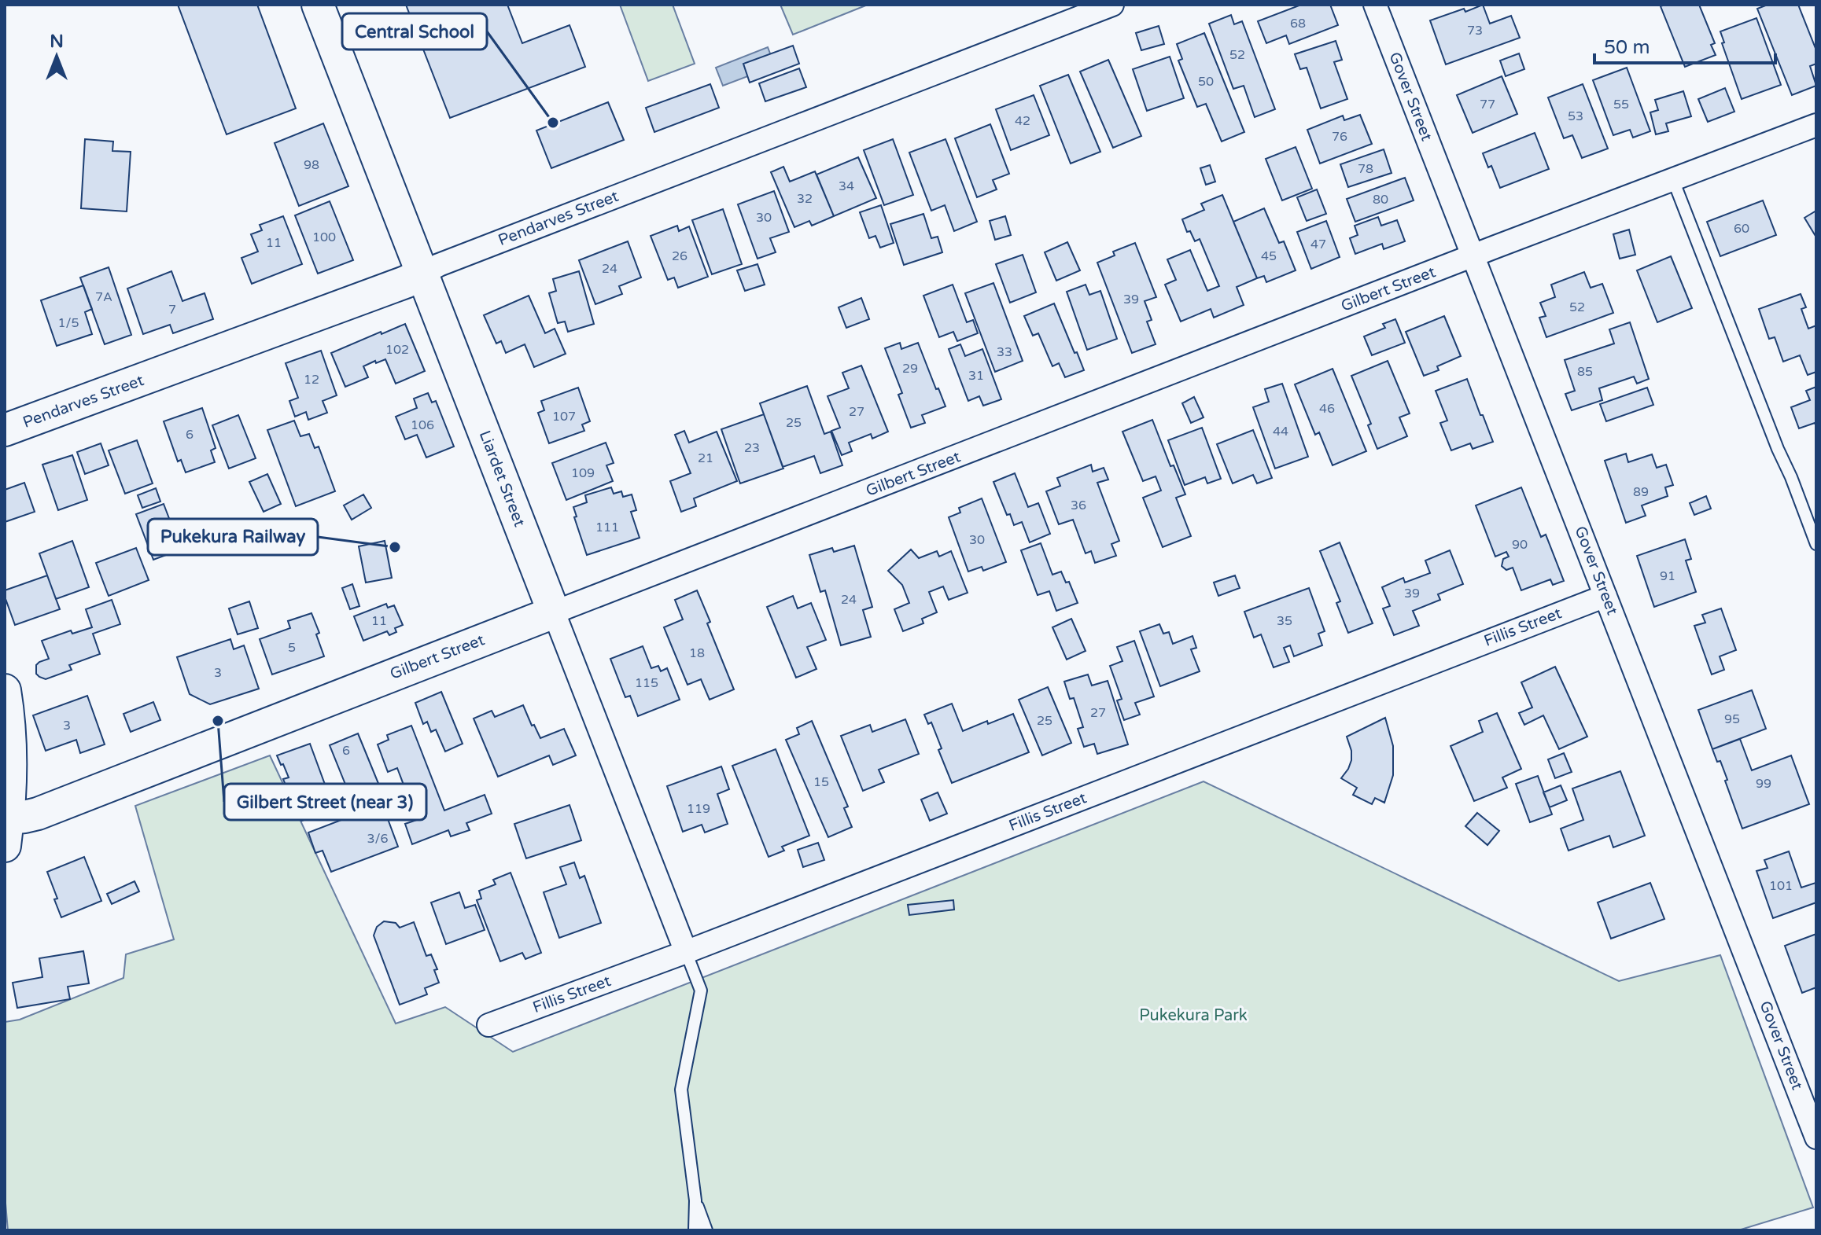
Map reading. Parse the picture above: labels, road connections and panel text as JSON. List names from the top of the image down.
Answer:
{
  "streets": {
    "street": [
      "Gover Street",
      "Pendarves Street",
      "Gilbert Street",
      "Liardet Street",
      "Fillis Street"
    ]
  },
  "crossings": [
    ["Gover Street", "Gilbert Street"],
    ["Gover Street", "Fillis Street"],
    ["Pendarves Street", "Liardet Street"],
    ["Gilbert Street", "Liardet Street"],
    ["Liardet Street", "Fillis Street"]
  ],
  "parks": ["Pukekura Park"],
  "places": ["Central School", "Pukekura Railway", "Gilbert Street (near 3)"],
  "house_numbers": [
    "68",
    "73",
    "52",
    "50",
    "77",
    "55",
    "53",
    "42",
    "76",
    "98",
    "78",
    "34",
    "32",
    "80",
    "30",
    "60",
    "100",
    "11",
    "47",
    "26",
    "45",
    "24",
    "7A",
    "39",
    "52",
    "7",
    "1/5",
    "102",
    "33",
    "29",
    "85",
    "31",
    "12",
    "46",
    "27",
    "107",
    "25",
    "106",
    "44",
    "6",
    "23",
    "21",
    "109",
    "89",
    "36",
    "111",
    "30",
    "90",
    "91",
    "39",
    "24",
    "11",
    "35",
    "5",
    "18",
    "3",
    "115",
    "27",
    "95",
    "25",
    "3",
    "6",
    "15",
    "99",
    "119",
    "3/6",
    "101"
  ],
  "scale_bar": "50 m",
  "north": "top"
}
